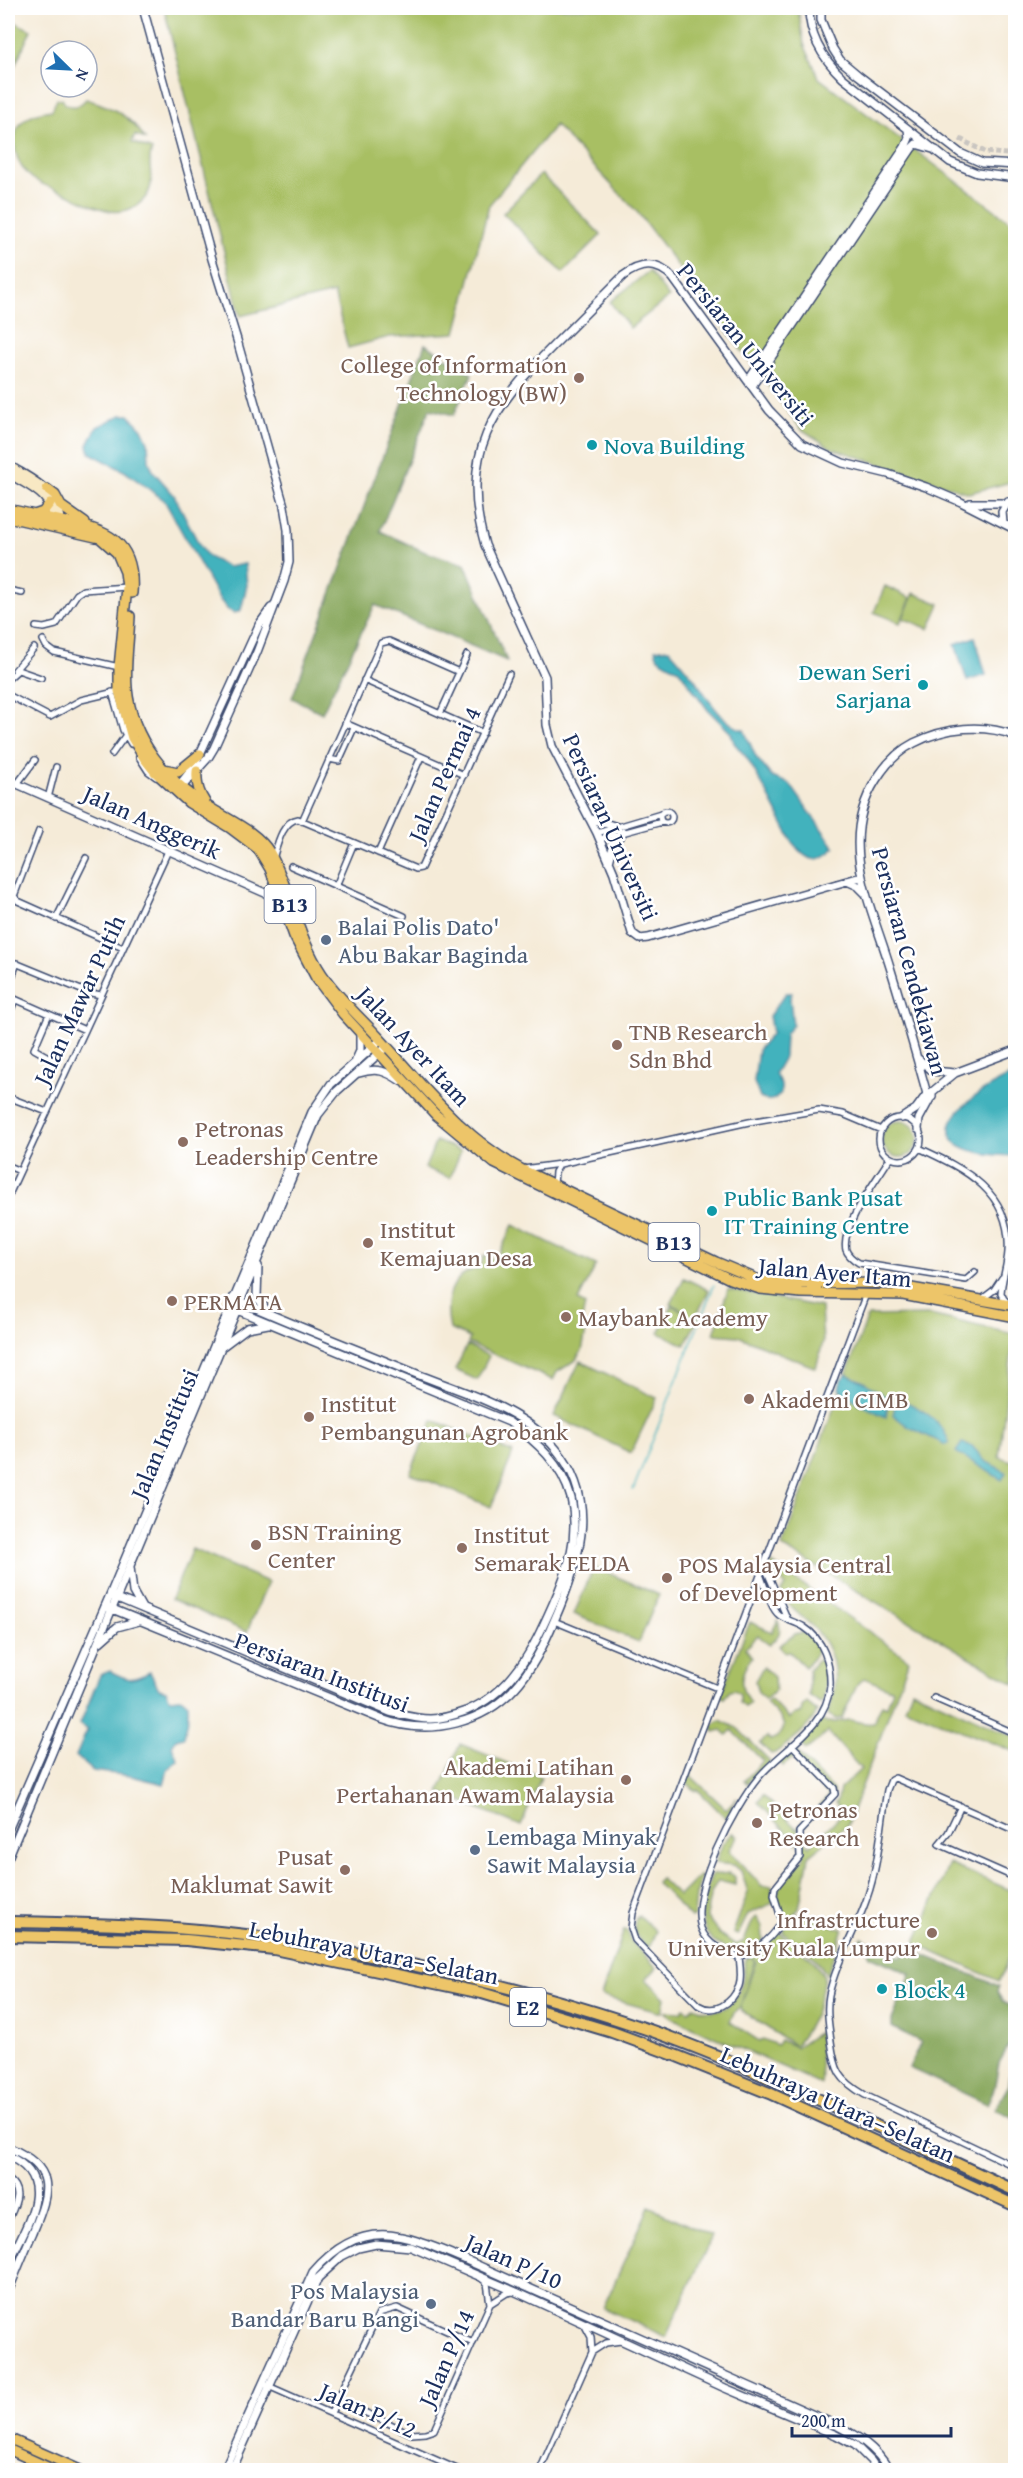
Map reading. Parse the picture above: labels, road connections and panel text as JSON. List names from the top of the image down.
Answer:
{
  "streets": {
    "highway": ["Lebuhraya Utara–Selatan", "E2"],
    "main road": ["B13", "Jalan Ayer Itam"],
    "street": [
      "Persiaran Universiti",
      "Jalan Permai 4",
      "Jalan Anggerik",
      "Persiaran Cendekiawan",
      "Jalan Mawar Putih",
      "Jalan Institusi",
      "Persiaran Institusi",
      "Jalan P/10",
      "Jalan P/14",
      "Jalan P/12"
    ]
  },
  "crossings": [
    ["Persiaran Universiti", "Persiaran Cendekiawan"],
    ["Jalan Anggerik", "Jalan Mawar Putih"],
    ["Jalan Anggerik", "Jalan Ayer Itam"],
    ["B13", "Jalan Ayer Itam"],
    ["Jalan Ayer Itam", "Jalan Institusi"],
    ["Jalan Institusi", "Persiaran Institusi"],
    ["Jalan P/10", "Jalan P/14"],
    ["Jalan P/10", "Jalan P/12"]
  ],
  "places": [
    "College of Information Technology (BW)",
    "Nova Building",
    "Dewan Seri Sarjana",
    "Balai Polis Dato' Abu Bakar Baginda",
    "TNB Research Sdn Bhd",
    "Petronas Leadership Centre",
    "Public Bank Pusat IT Training Centre",
    "Institut Kemajuan Desa",
    "PERMATA",
    "Maybank Academy",
    "Akademi CIMB",
    "Institut Pembangunan Agrobank",
    "BSN Training Center",
    "Institut Semarak FELDA",
    "POS Malaysia Central of Development",
    "Akademi Latihan Pertahanan Awam Malaysia",
    "Petronas Research",
    "Lembaga Minyak Sawit Malaysia",
    "Pusat Maklumat Sawit",
    "Infrastructure University Kuala Lumpur",
    "Block 4",
    "Pos Malaysia Bandar Baru Bangi"
  ],
  "scale_bar": "200 m",
  "north": "bottom right"
}
